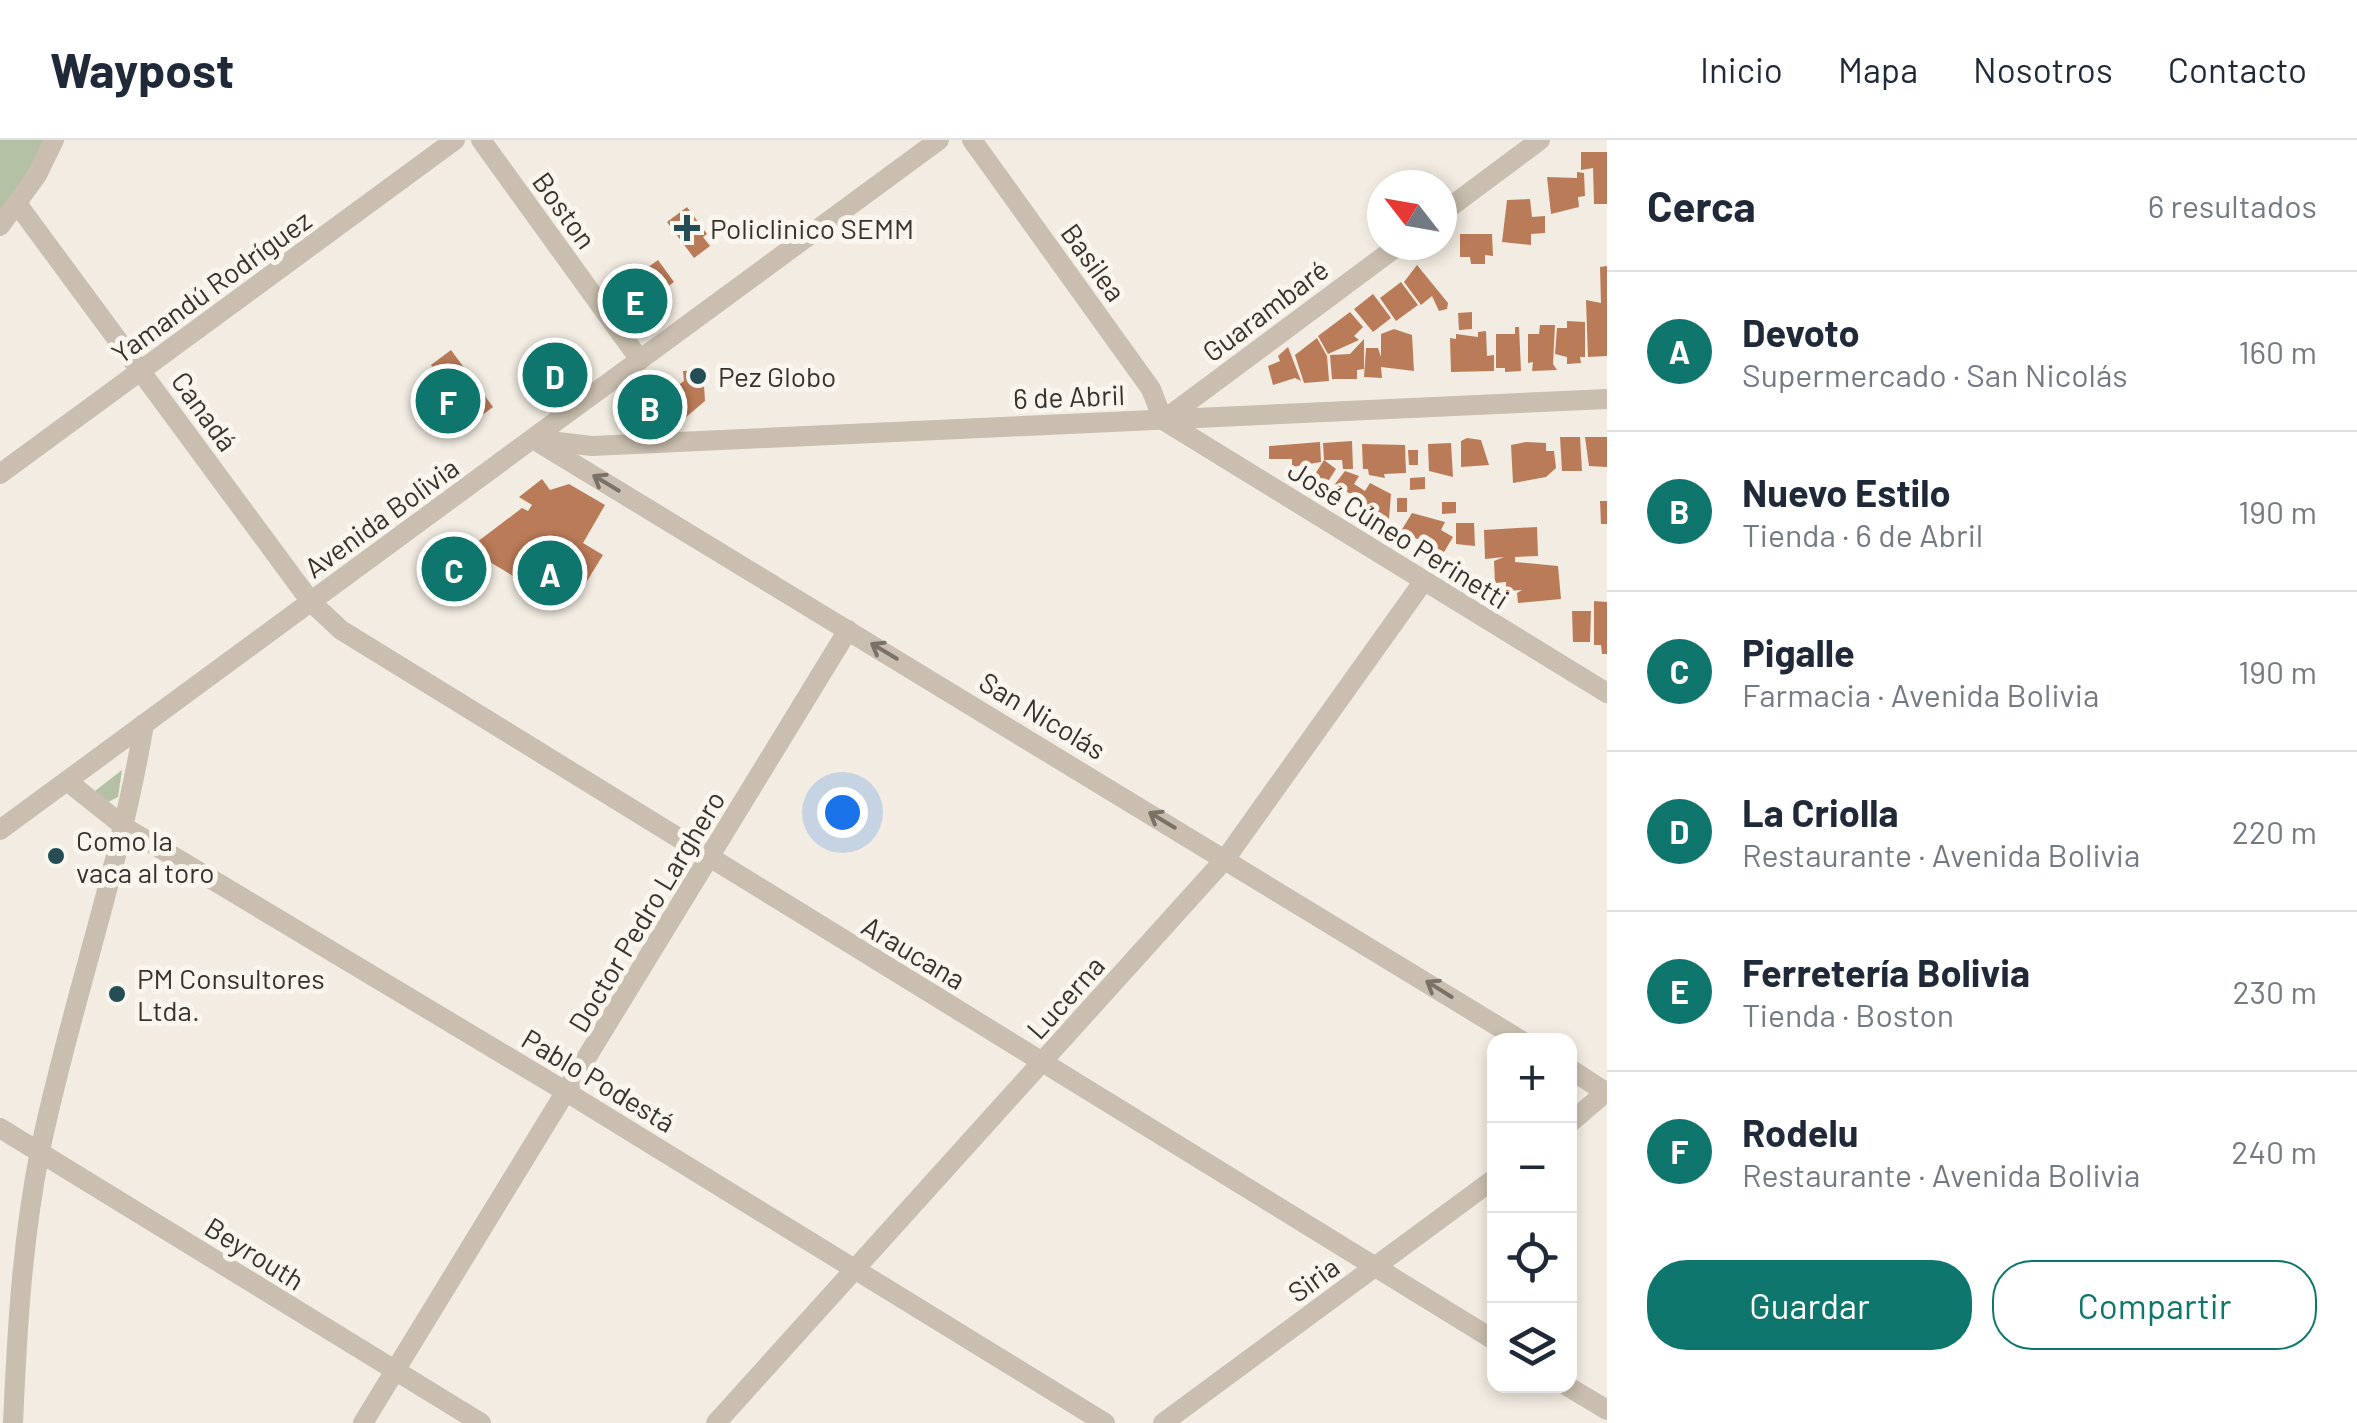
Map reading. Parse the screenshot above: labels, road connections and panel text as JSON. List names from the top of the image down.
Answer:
{
  "streets": {
    "street": [
      "Boston",
      "Basilea",
      "Yamandú Rodríguez",
      "Guarambaré",
      "6 de Abril",
      "Canadá",
      "Avenida Bolivia",
      "José Cúneo Perinetti",
      "San Nicolás",
      "Doctor Pedro Larghero",
      "Araucana",
      "Lucerna",
      "Pablo Podestá",
      "Beyrouth",
      "Siria"
    ]
  },
  "crossings": [
    ["Boston", "Avenida Bolivia"],
    ["Basilea", "Guarambaré"],
    ["Basilea", "6 de Abril"],
    ["Basilea", "José Cúneo Perinetti"],
    ["Yamandú Rodríguez", "Canadá"],
    ["Guarambaré", "6 de Abril"],
    ["Guarambaré", "José Cúneo Perinetti"],
    ["6 de Abril", "Avenida Bolivia"],
    ["6 de Abril", "José Cúneo Perinetti"],
    ["6 de Abril", "San Nicolás"],
    ["Canadá", "Avenida Bolivia"],
    ["Canadá", "Araucana"],
    ["Avenida Bolivia", "San Nicolás"],
    ["Avenida Bolivia", "Araucana"],
    ["Avenida Bolivia", "Pablo Podestá"],
    ["José Cúneo Perinetti", "Lucerna"],
    ["San Nicolás", "Doctor Pedro Larghero"],
    ["San Nicolás", "Lucerna"],
    ["Doctor Pedro Larghero", "Araucana"],
    ["Doctor Pedro Larghero", "Pablo Podestá"],
    ["Doctor Pedro Larghero", "Beyrouth"],
    ["Araucana", "Lucerna"],
    ["Araucana", "Siria"],
    ["Lucerna", "Pablo Podestá"]
  ],
  "one_way": ["San Nicolás"],
  "places": {
    "health": ["Policlinico SEMM"],
    "other": ["Pez Globo", "Como la vaca al toro", "PM Consultores Ltda."]
  },
  "north": "top left",
  "page": {
    "header": "Waypost",
    "nav": [
      "Inicio",
      "Mapa",
      "Nosotros",
      "Contacto"
    ],
    "heading": ["Cerca", "6 resultados"],
    "pins": [
      "E",
      "D",
      "F",
      "B",
      "C",
      "A"
    ],
    "list": [
      {
        "mark": "A",
        "name": "Devoto",
        "note": "Supermercado · San Nicolás",
        "value": "160 m"
      },
      {
        "mark": "B",
        "name": "Nuevo Estilo",
        "note": "Tienda · 6 de Abril",
        "value": "190 m"
      },
      {
        "mark": "C",
        "name": "Pigalle",
        "note": "Farmacia · Avenida Bolivia",
        "value": "190 m"
      },
      {
        "mark": "D",
        "name": "La Criolla",
        "note": "Restaurante · Avenida Bolivia",
        "value": "220 m"
      },
      {
        "mark": "E",
        "name": "Ferretería Bolivia",
        "note": "Tienda · Boston",
        "value": "230 m"
      },
      {
        "mark": "F",
        "name": "Rodelu",
        "note": "Restaurante · Avenida Bolivia",
        "value": "240 m"
      }
    ],
    "map_buttons": ["+", "−"],
    "buttons": ["Guardar", "Compartir"]
  }
}
